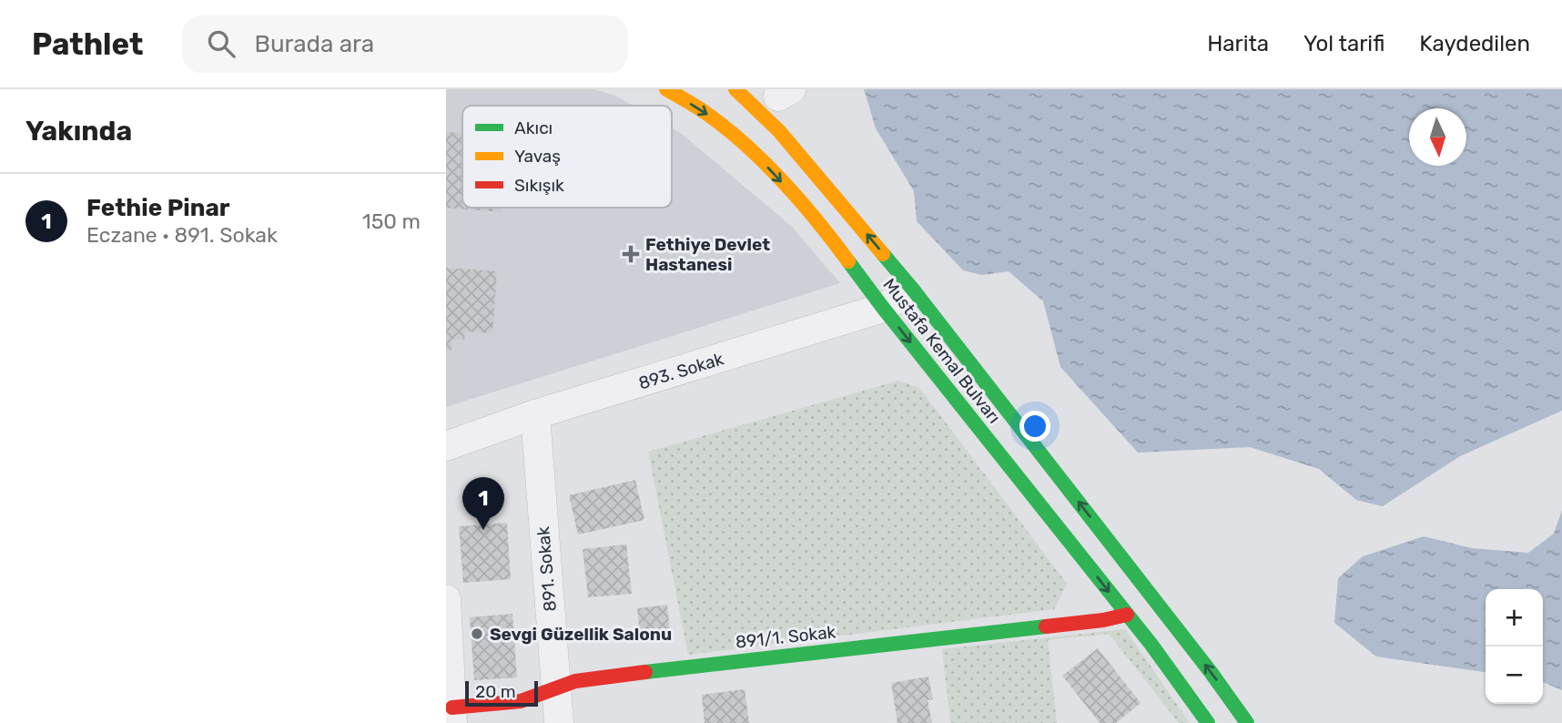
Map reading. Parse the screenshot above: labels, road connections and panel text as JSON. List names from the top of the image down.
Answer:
{
  "streets": {
    "main road": ["Mustafa Kemal Bulvarı", "891/1. Sokak"],
    "street": ["893. Sokak", "891. Sokak"]
  },
  "crossings": [
    ["Mustafa Kemal Bulvarı", "893. Sokak"],
    ["Mustafa Kemal Bulvarı", "891/1. Sokak"],
    ["893. Sokak", "891. Sokak"],
    ["891. Sokak", "891/1. Sokak"]
  ],
  "places": {
    "health": ["Fethiye Devlet Hastanesi"],
    "other": ["Sevgi Güzellik Salonu"]
  },
  "legend": ["Akıcı", "Yavaş", "Sıkışık"],
  "scale_bar": "20 m",
  "north": "bottom",
  "page": {
    "header": "Pathlet",
    "search": "Burada ara",
    "nav": ["Harita", "Yol tarifi", "Kaydedilen"],
    "heading": "Yakında",
    "list": [
      {
        "mark": "1",
        "name": "Fethie Pinar",
        "note": "Eczane · 891. Sokak",
        "value": "150 m"
      }
    ],
    "pins": "1",
    "map_buttons": ["+", "−"],
    "scale": "20 m"
  }
}
